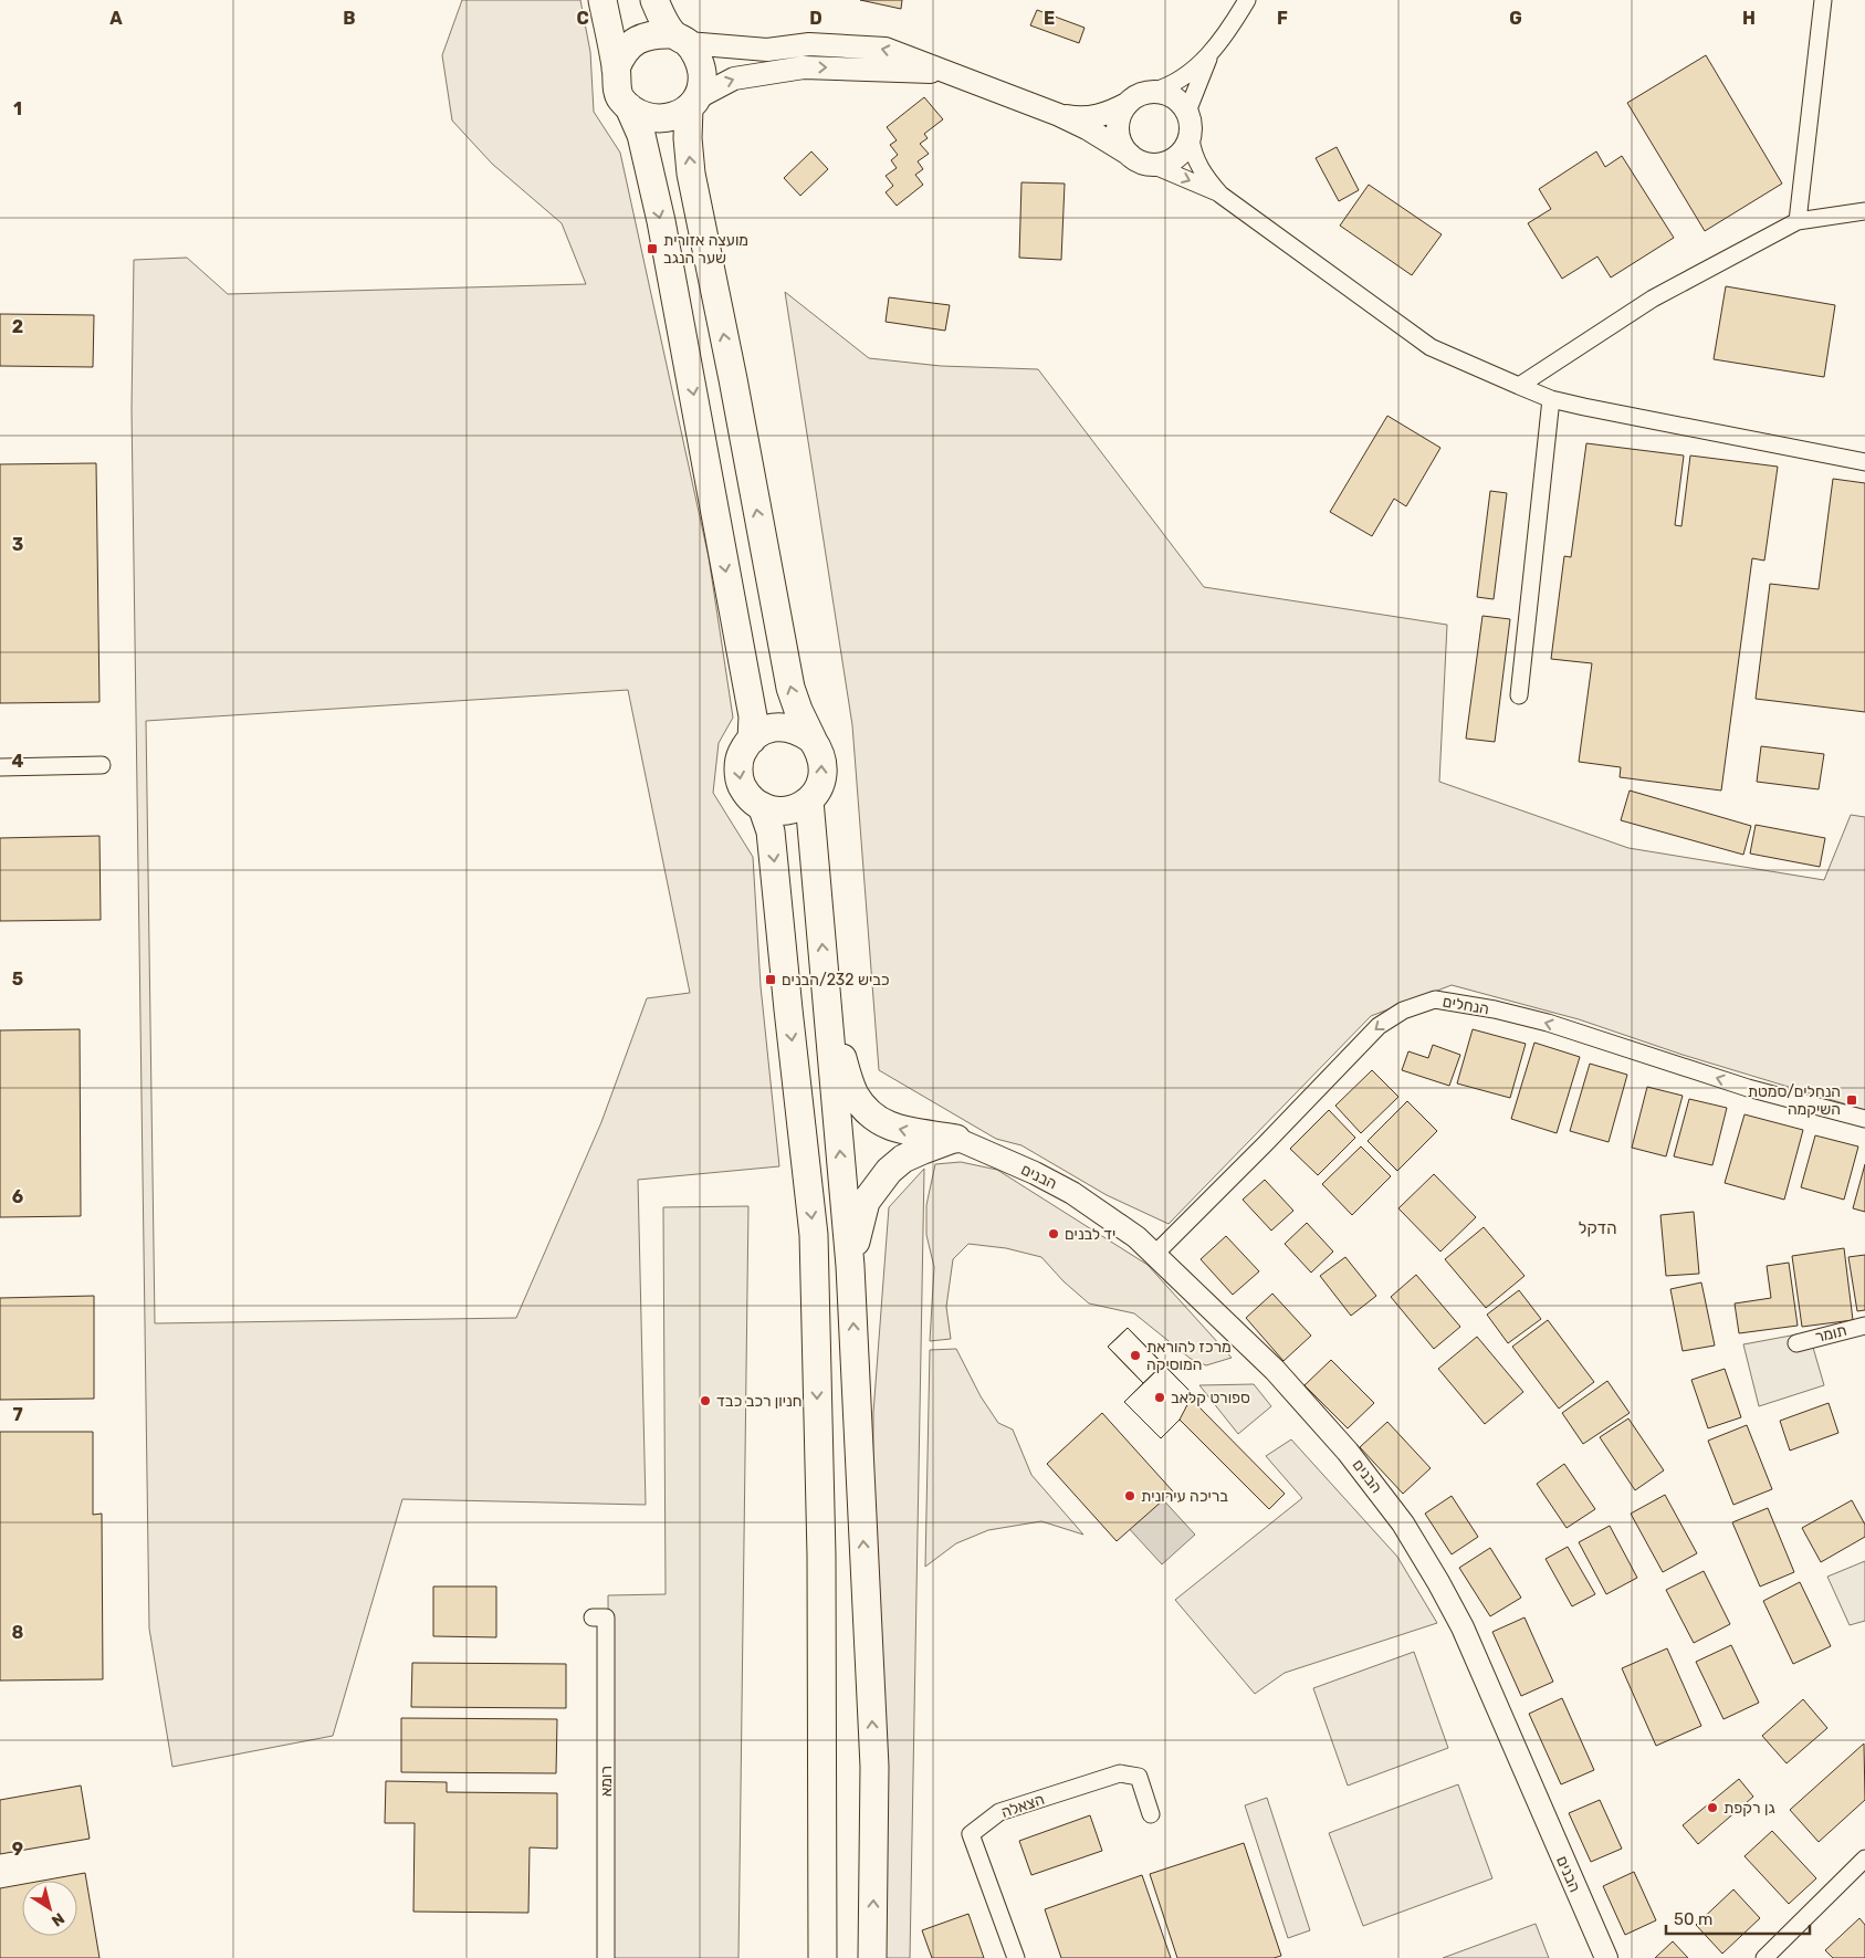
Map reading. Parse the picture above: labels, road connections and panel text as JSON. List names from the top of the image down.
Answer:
{
  "streets": {
    "street": [
      "הנחלים",
      "הבנים",
      "תומר",
      "רומא",
      "הצאלה"
    ]
  },
  "crossings": [
    ["הנחלים", "הבנים"]
  ],
  "one_way": ["הנחלים"],
  "districts": ["הדקל"],
  "places": {
    "transit": ["מועצה אזורית שער הנגב", "כביש 232/הבנים", "הנחלים/סמטת השיקמה"],
    "other": [
      "יד לבנים",
      "מרכז להוראת המוסיקה",
      "ספורט קלאב",
      "חניון רכב כבד",
      "בריכה עירונית",
      "גן רקפת"
    ]
  },
  "scale_bar": "50 m",
  "north": "bottom right",
  "grid": {
    "columns": [
      "A",
      "B",
      "C",
      "D",
      "E",
      "F",
      "G",
      "H"
    ],
    "rows": [
      "1",
      "2",
      "3",
      "4",
      "5",
      "6",
      "7",
      "8",
      "9"
    ]
  }
}
